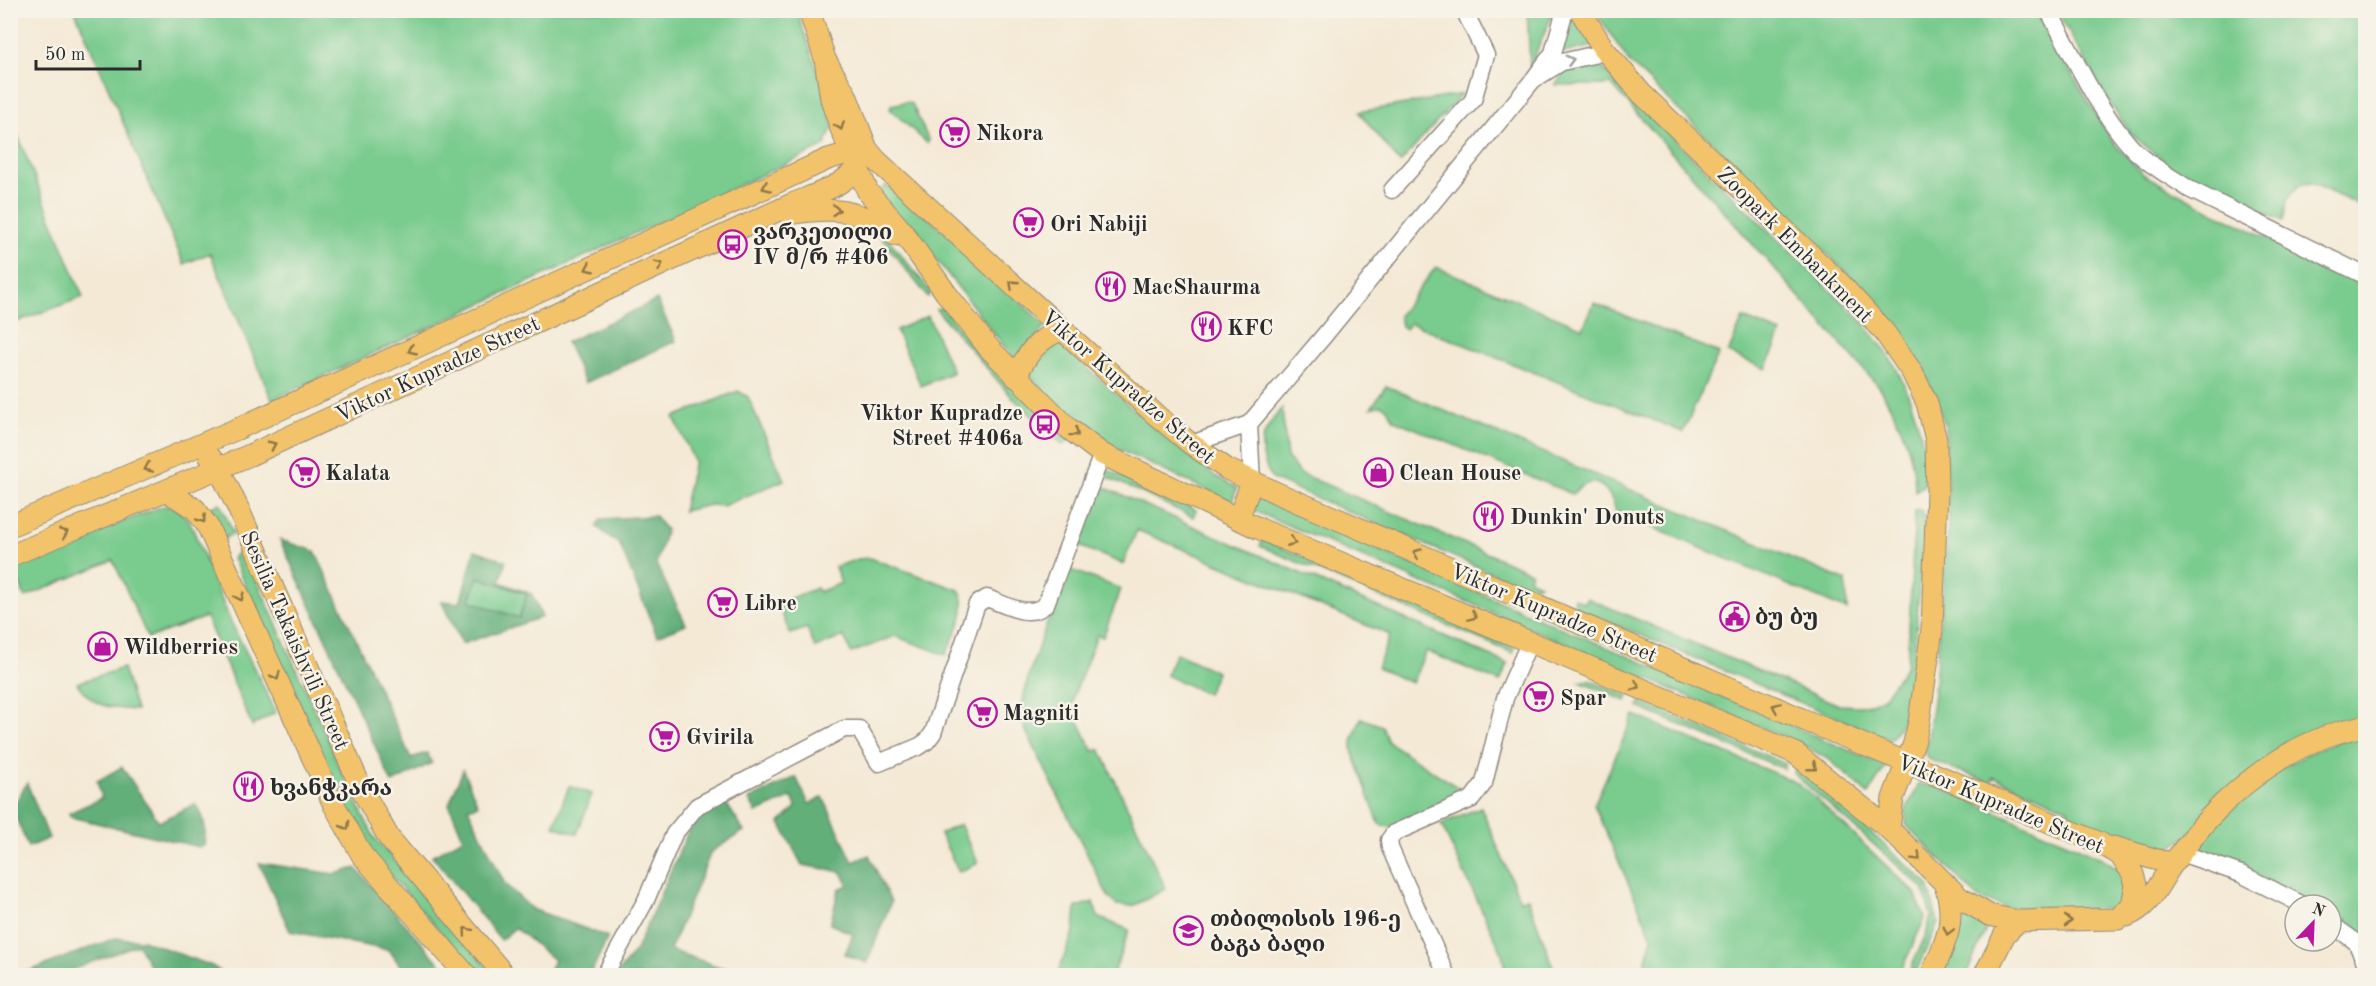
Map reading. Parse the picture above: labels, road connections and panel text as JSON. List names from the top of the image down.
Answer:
{
  "streets": {
    "main road": ["Zoopark Embankment", "Viktor Kupradze Street", "Sesilia Takaishvili Street"]
  },
  "crossings": [
    ["Zoopark Embankment", "Viktor Kupradze Street"],
    ["Viktor Kupradze Street", "Sesilia Takaishvili Street"]
  ],
  "places": {
    "supermarket": [
      "Nikora",
      "Ori Nabiji",
      "Kalata",
      "Libre",
      "Spar",
      "Magniti",
      "Gvirila"
    ],
    "bus stop": ["ვარკეთილი IV მ/რ #406", "Viktor Kupradze Street #406a"],
    "restaurant": [
      "MacShaurma",
      "KFC",
      "Dunkin' Donuts",
      "ხვანჭკარა"
    ],
    "shop": ["Clean House", "Wildberries"],
    "public building": ["ბუ ბუ"],
    "school or university": ["თბილისის 196-ე ბაგა ბაღი"]
  },
  "scale_bar": "50 m",
  "north": "top right"
}
